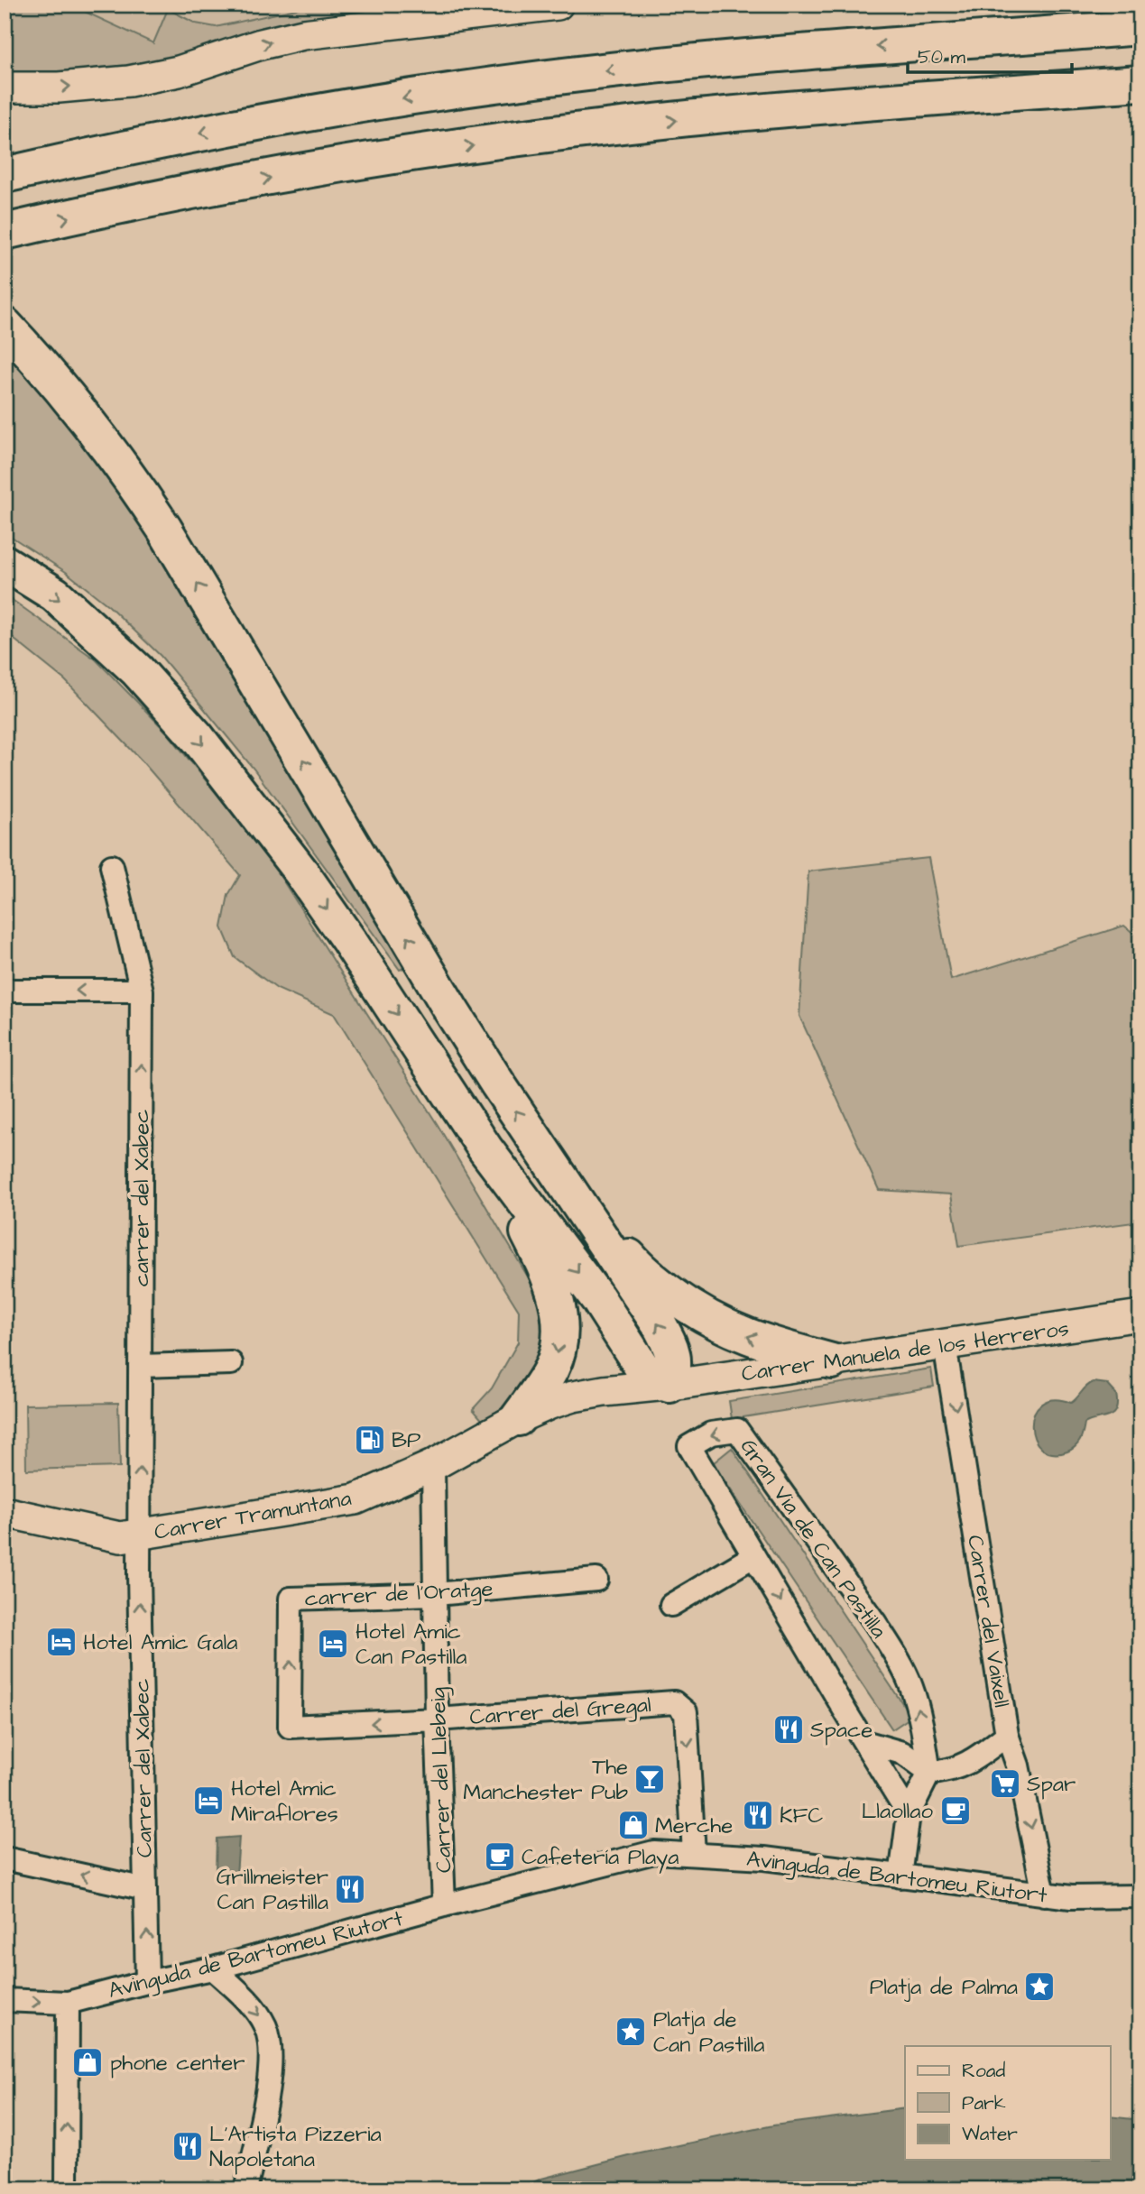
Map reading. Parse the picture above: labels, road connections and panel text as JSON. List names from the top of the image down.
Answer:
{
  "streets": {
    "street": [
      "carrer del Xabec",
      "Carrer Manuela de los Herreros",
      "Carrer Tramuntana",
      "Gran Via de Can Pastilla",
      "carrer de l'Oratge",
      "Carrer del Vaixell",
      "Carrer del Gregal",
      "Carrer del Xabec",
      "Carrer del Llebeig",
      "Avinguda de Bartomeu Riutort"
    ]
  },
  "crossings": [
    ["carrer del Xabec", "Carrer Tramuntana"],
    ["carrer del Xabec", "Carrer del Xabec"],
    ["carrer del Xabec", "Avinguda de Bartomeu Riutort"],
    ["Carrer Manuela de los Herreros", "Carrer Tramuntana"],
    ["Carrer Manuela de los Herreros", "Carrer del Vaixell"],
    ["Carrer Tramuntana", "Carrer del Xabec"],
    ["Carrer Tramuntana", "Carrer del Llebeig"],
    ["carrer de l'Oratge", "Carrer del Gregal"],
    ["carrer de l'Oratge", "Carrer del Llebeig"],
    ["Carrer del Vaixell", "Avinguda de Bartomeu Riutort"],
    ["Carrer del Gregal", "Carrer del Llebeig"],
    ["Carrer del Gregal", "Avinguda de Bartomeu Riutort"],
    ["Carrer del Llebeig", "Avinguda de Bartomeu Riutort"]
  ],
  "one_way": ["carrer del Xabec", "Carrer del Vaixell", "Carrer del Xabec"],
  "places": {
    "fuel station": ["BP"],
    "hotel": ["Hotel Amic Gala", "Hotel Amic Can Pastilla", "Hotel Amic Miraflores"],
    "restaurant": [
      "Space",
      "KFC",
      "Grillmeister Can Pastilla",
      "L'Artista Pizzeria Napoletana"
    ],
    "bar": ["The Manchester Pub"],
    "supermarket": ["Spar"],
    "cafe": ["Llaollao", "Cafetería Playa"],
    "shop": ["Merche", "phone center"],
    "place": ["Platja de Palma", "Platja de Can Pastilla"]
  },
  "legend": ["Road", "Park", "Water"],
  "scale_bar": "50 m"
}
